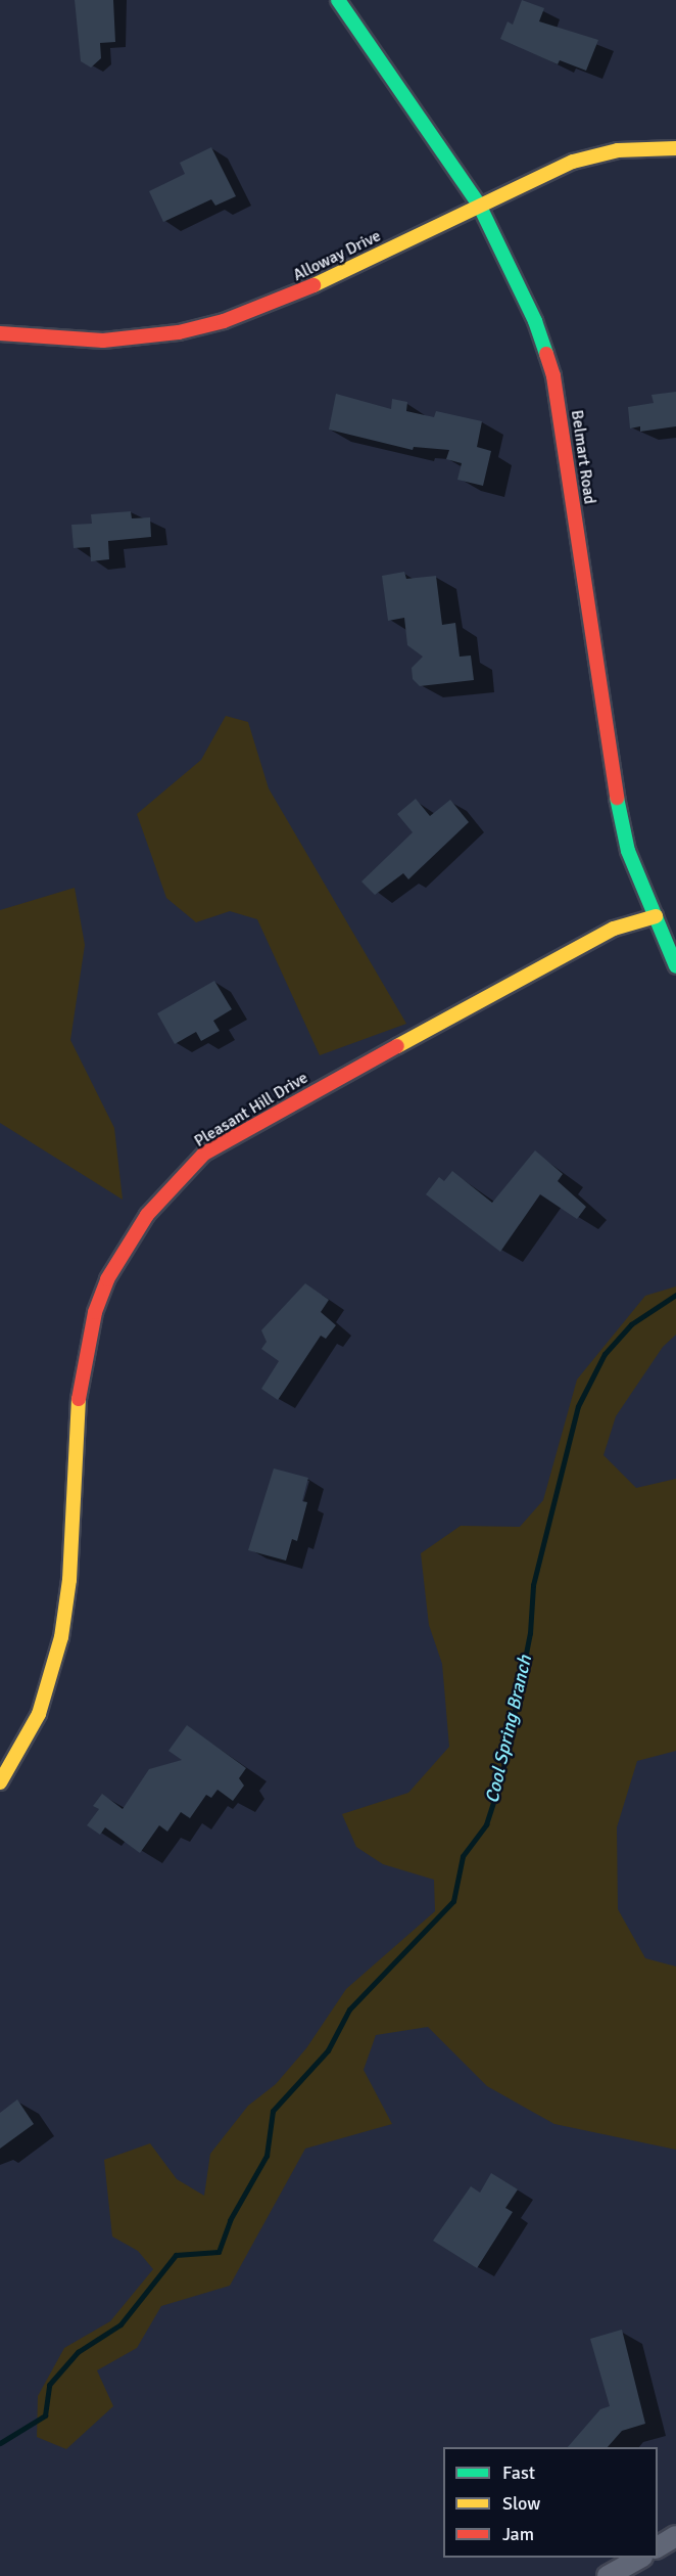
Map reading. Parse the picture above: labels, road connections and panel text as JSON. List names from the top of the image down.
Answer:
{
  "streets": {
    "street": ["Alloway Drive", "Belmart Road", "Pleasant Hill Drive"]
  },
  "crossings": [
    ["Alloway Drive", "Belmart Road"],
    ["Belmart Road", "Pleasant Hill Drive"]
  ],
  "water": ["Cool Spring Branch"],
  "legend": ["Fast", "Slow", "Jam"]
}
